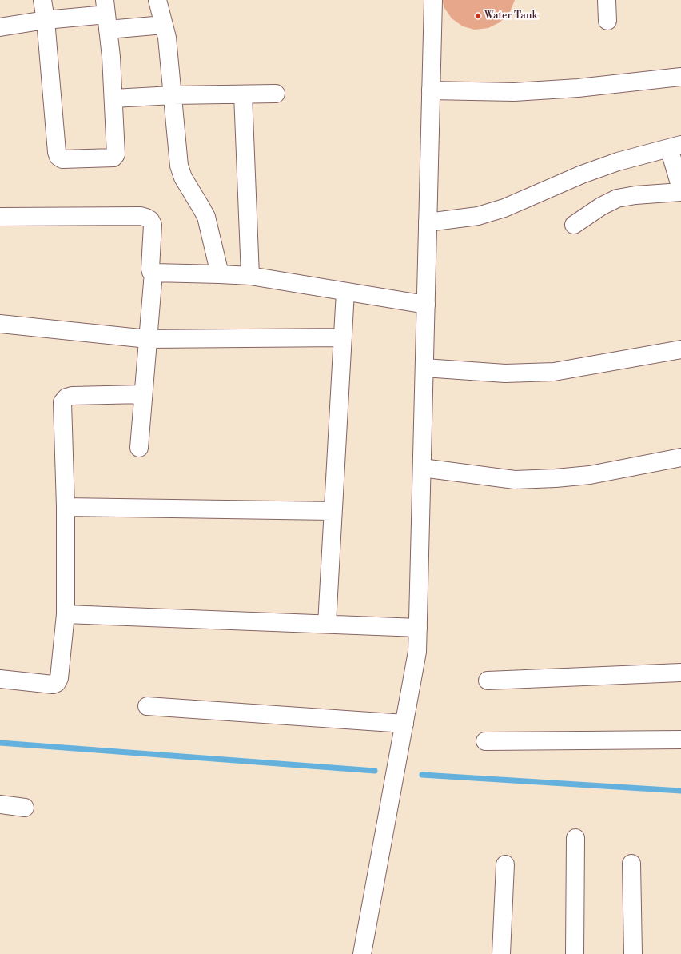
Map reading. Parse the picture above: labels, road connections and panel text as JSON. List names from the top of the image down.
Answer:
{
  "places": ["Water Tank"]
}
